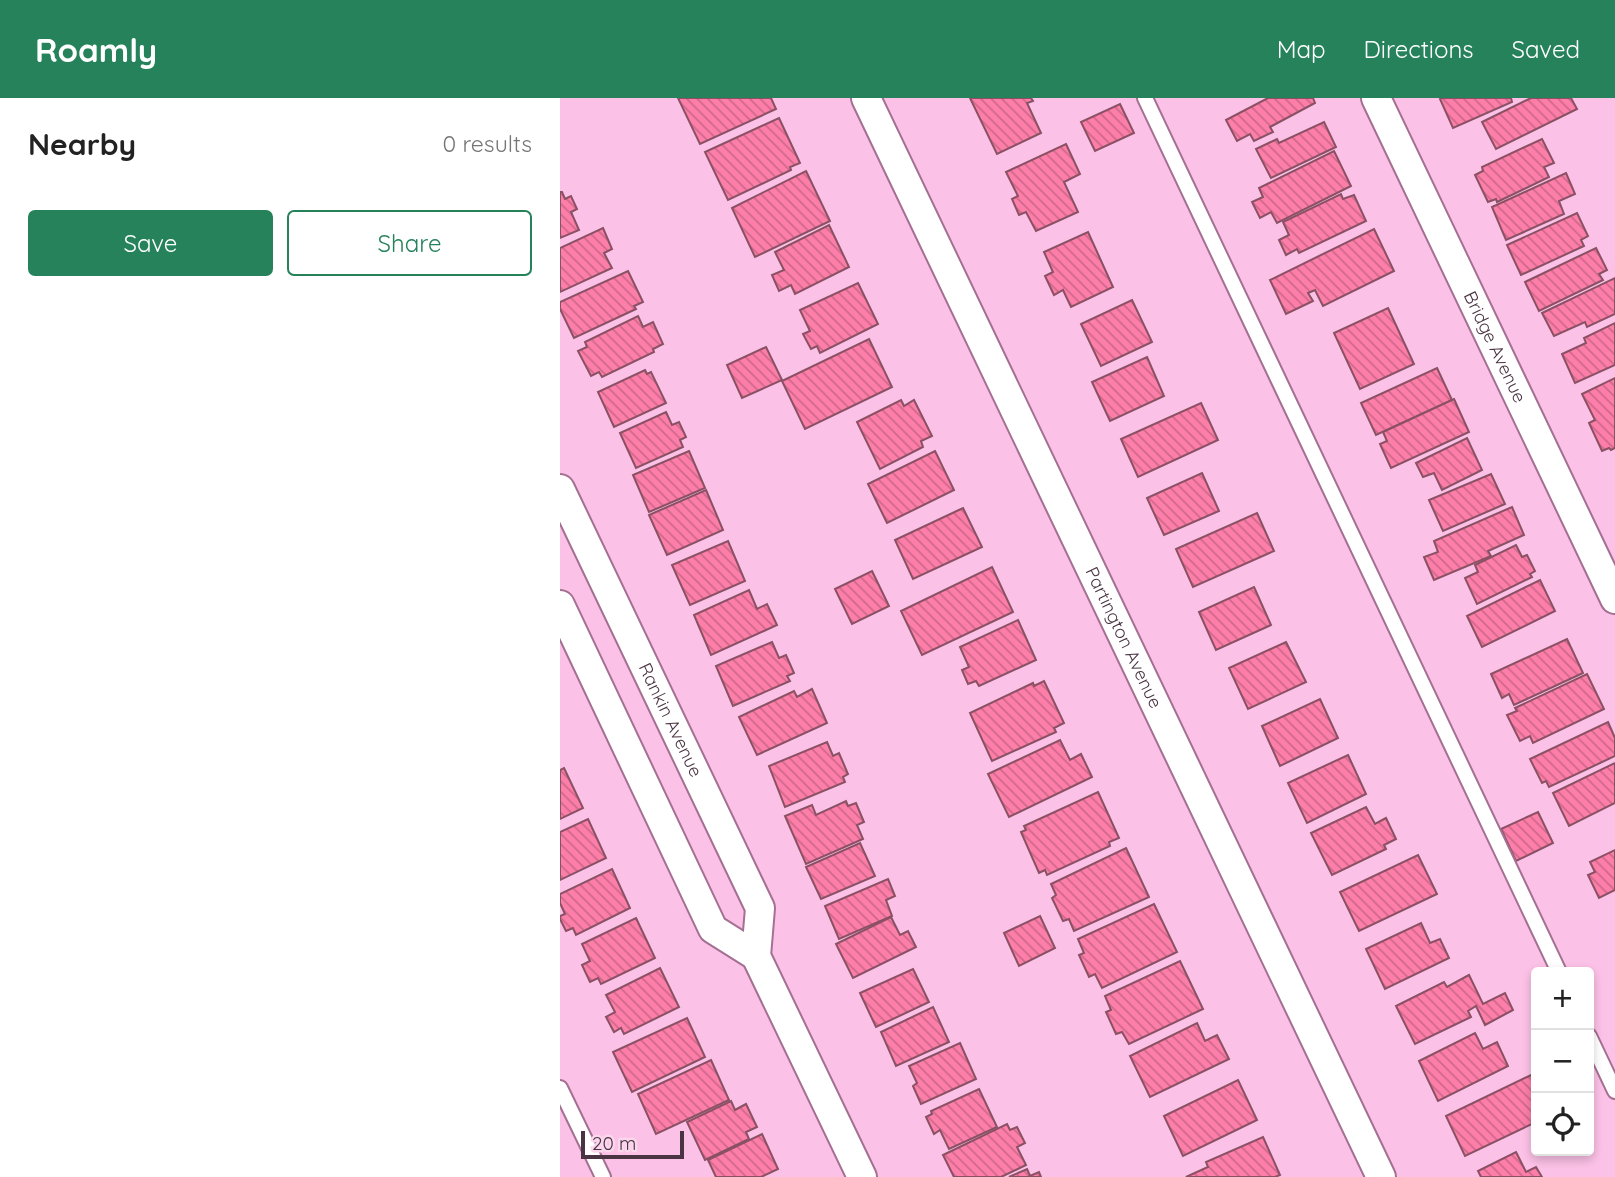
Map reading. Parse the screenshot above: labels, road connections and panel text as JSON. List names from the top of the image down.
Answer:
{
  "streets": {
    "street": ["Bridge Avenue", "Partington Avenue", "Rankin Avenue"]
  },
  "scale_bar": "20 m",
  "page": {
    "header": "Roamly",
    "nav": ["Map", "Directions", "Saved"],
    "heading": ["Nearby", "0 results"],
    "buttons": ["Save", "Share"],
    "map_buttons": ["+", "−"],
    "scale": "20 m"
  }
}
